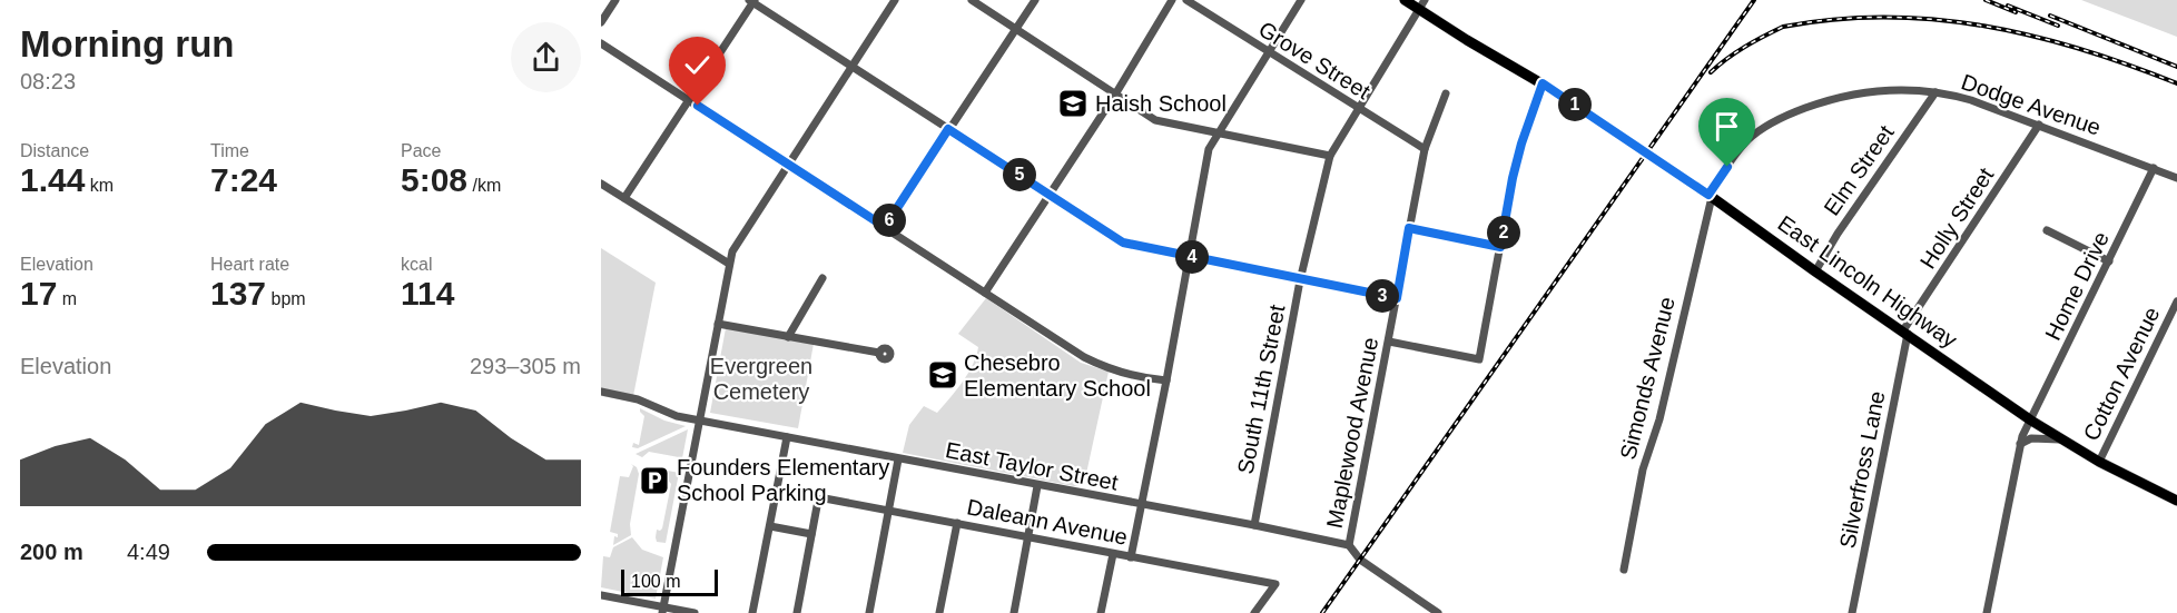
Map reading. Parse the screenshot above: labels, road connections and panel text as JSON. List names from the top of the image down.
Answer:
{
  "streets": {
    "main road": ["East Lincoln Highway"],
    "street": [
      "Grove Street",
      "Dodge Avenue",
      "Elm Street",
      "Holly Street",
      "Home Drive",
      "Cotton Avenue",
      "Simonds Avenue",
      "South 11th Street",
      "Maplewood Avenue",
      "East Taylor Street",
      "Silverfross Lane",
      "Daleann Avenue"
    ]
  },
  "crossings": [
    ["Grove Street", "South 11th Street"],
    ["Grove Street", "Maplewood Avenue"],
    ["Dodge Avenue", "Elm Street"],
    ["Dodge Avenue", "Holly Street"],
    ["Dodge Avenue", "East Lincoln Highway"],
    ["Dodge Avenue", "Home Drive"],
    ["Dodge Avenue", "Simonds Avenue"],
    ["Elm Street", "East Lincoln Highway"],
    ["Holly Street", "East Lincoln Highway"],
    ["Holly Street", "Silverfross Lane"],
    ["East Lincoln Highway", "Home Drive"],
    ["East Lincoln Highway", "Cotton Avenue"],
    ["East Lincoln Highway", "Simonds Avenue"],
    ["East Lincoln Highway", "South 11th Street"],
    ["East Lincoln Highway", "Silverfross Lane"],
    ["South 11th Street", "East Taylor Street"],
    ["Maplewood Avenue", "East Taylor Street"]
  ],
  "parks": ["Evergreen Cemetery"],
  "places": {
    "school or university": ["Haish School", "Chesebro Elementary School"],
    "parking": ["Founders Elementary School Parking"]
  },
  "scale_bar": "100 m",
  "page": {
    "heading": ["Morning run", "08:23"],
    "pins": [
      "1",
      "5",
      "6",
      "2",
      "4",
      "3"
    ],
    "stats": [
      ["Distance", "1.44 km"],
      ["Time", "7:24"],
      ["Pace", "5:08 /km"],
      ["Elevation", "17 m"],
      ["Heart rate", "137 bpm"],
      ["kcal", "114"]
    ],
    "chart": ["Elevation", "293–305 m"],
    "list": [
      {
        "name": "200 m",
        "note": "4:49"
      }
    ],
    "scale": "100 m"
  }
}
